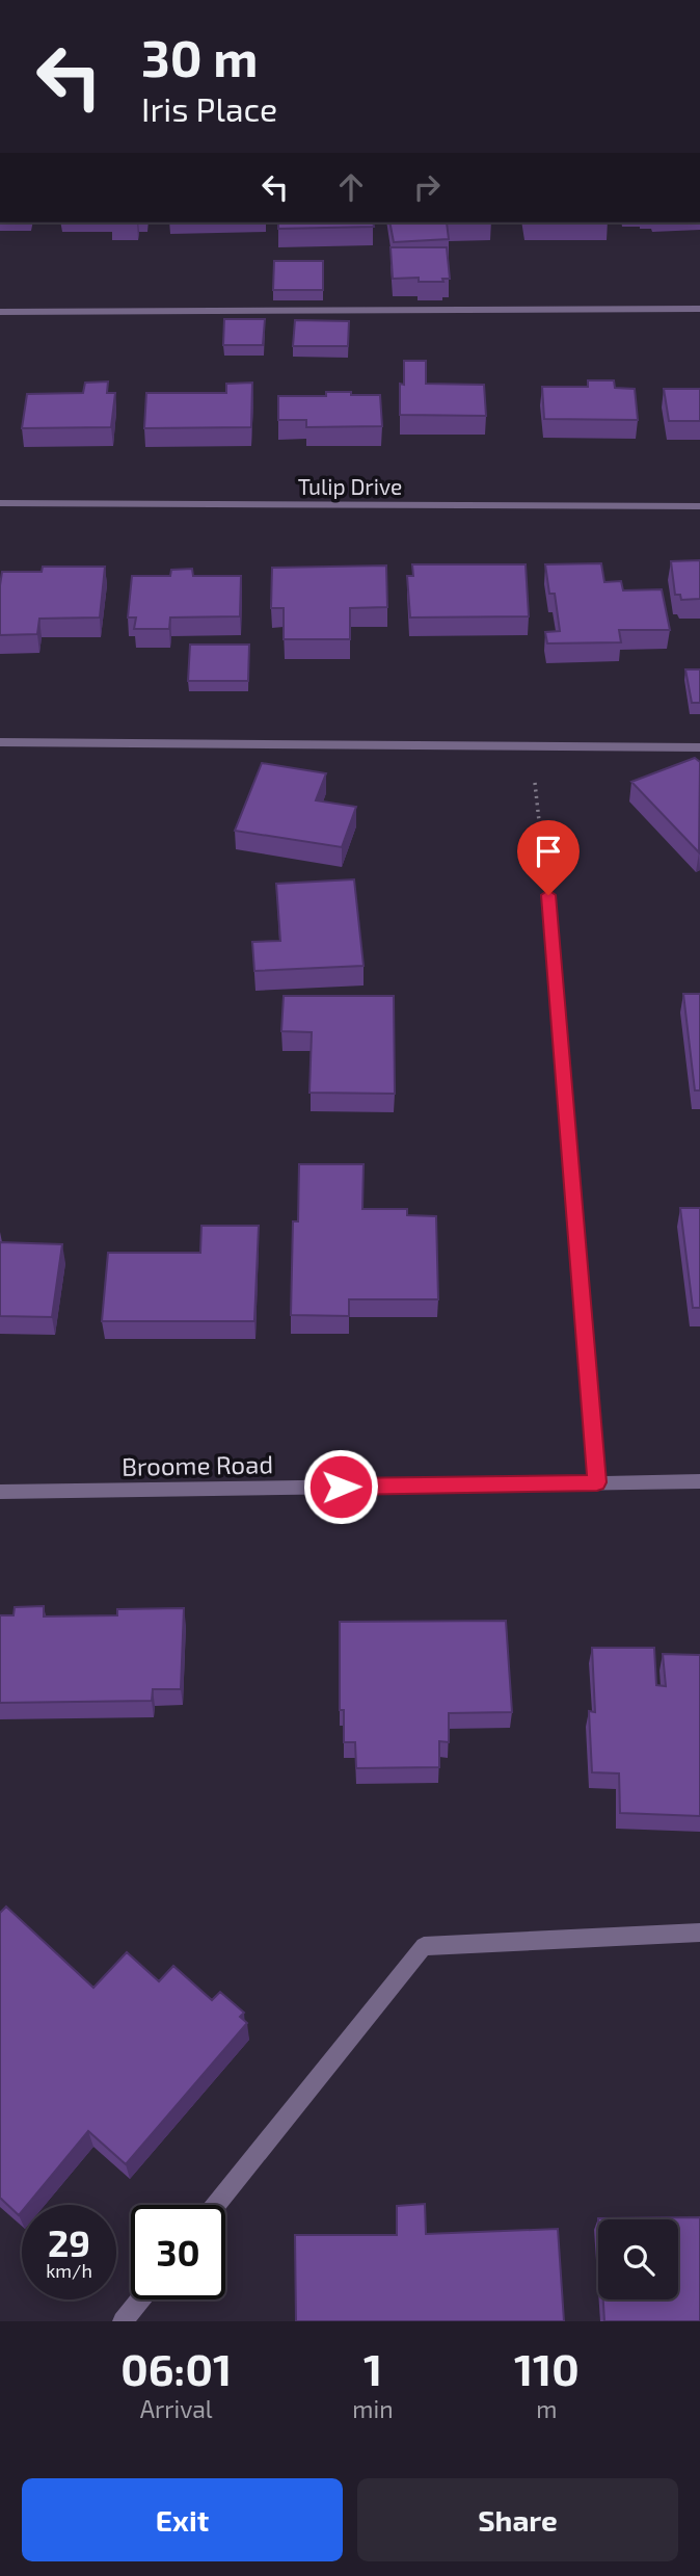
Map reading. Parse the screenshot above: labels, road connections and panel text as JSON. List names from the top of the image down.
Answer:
{
  "streets": {
    "street": ["Tulip Drive", "Broome Road"]
  },
  "page": {
    "turn": ["30 m", "Iris Place"],
    "speed": "29 km/h",
    "limit": "30",
    "eta": [
      "06:01",
      "Arrival",
      "1",
      "min",
      "110",
      "m"
    ],
    "buttons": ["Exit", "Share"]
  }
}
